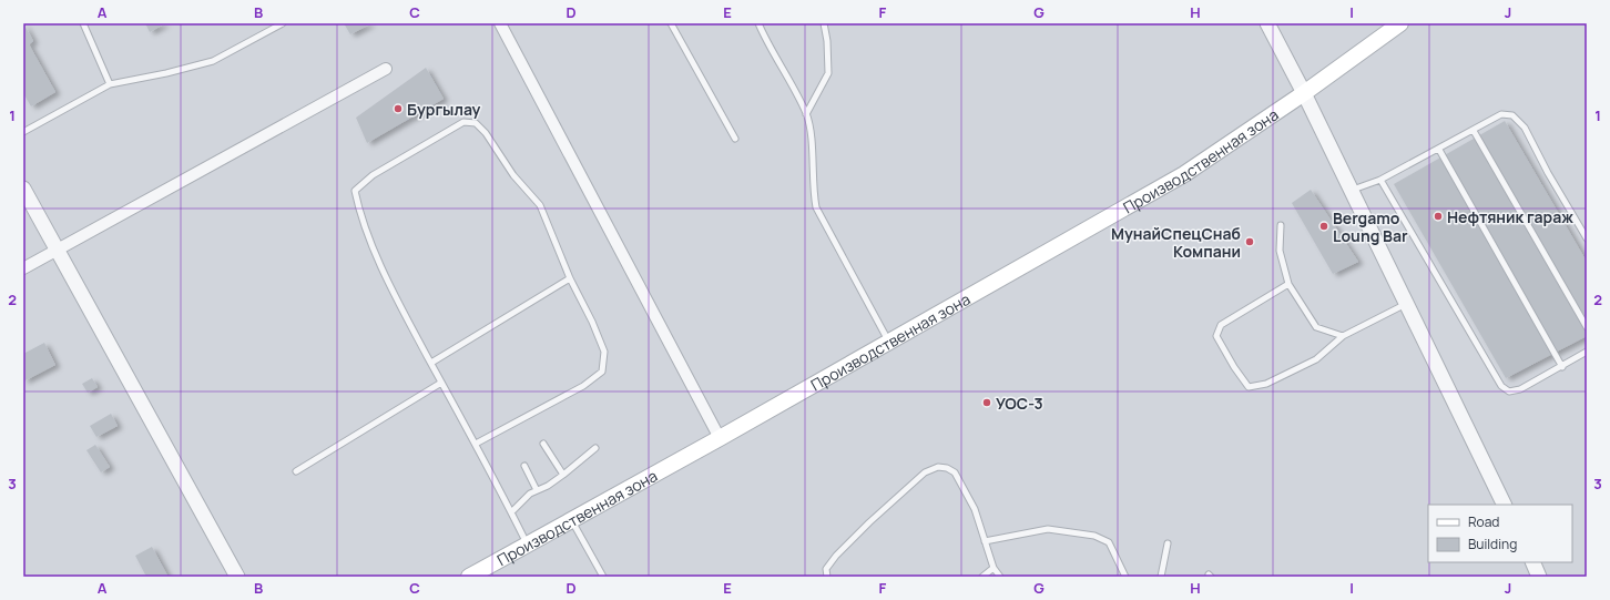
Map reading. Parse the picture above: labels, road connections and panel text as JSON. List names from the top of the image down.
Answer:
{
  "streets": {
    "main road": ["Производственная зона"]
  },
  "places": [
    "Бургылау",
    "Нефтяник гараж",
    "Bergamo Loung Bar",
    "МунайСпецСнаб Компани",
    "УОС-3"
  ],
  "legend": ["Road", "Building"],
  "grid": {
    "columns": [
      "A",
      "B",
      "C",
      "D",
      "E",
      "F",
      "G",
      "H",
      "I",
      "J"
    ],
    "rows": ["1", "2", "3"]
  }
}
